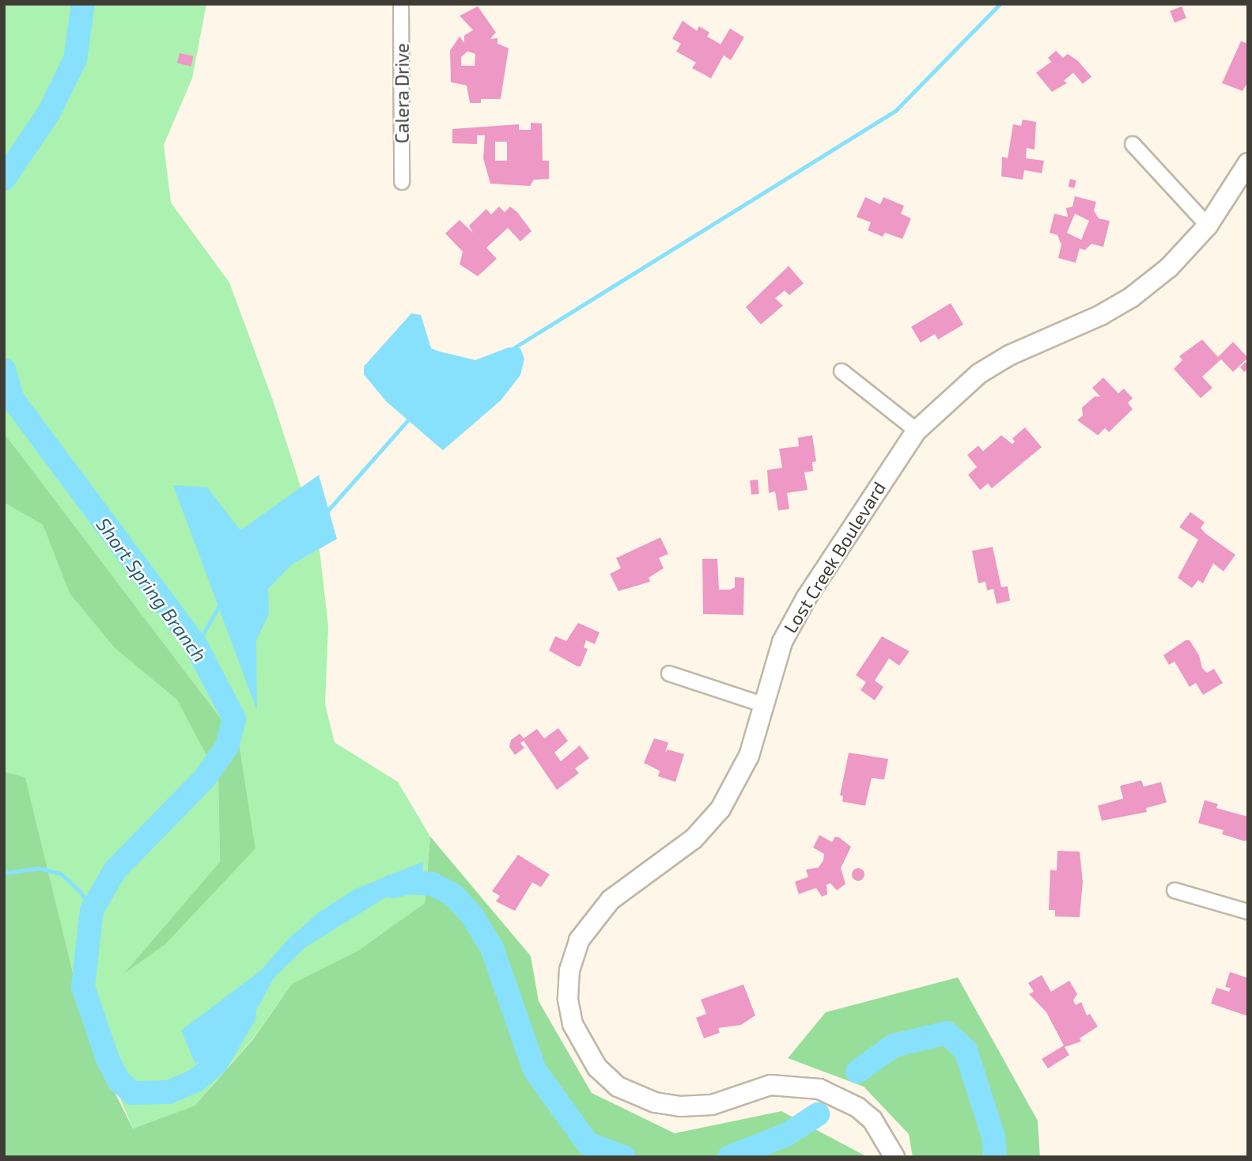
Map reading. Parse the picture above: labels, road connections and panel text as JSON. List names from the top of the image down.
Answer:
{
  "streets": {
    "street": ["Calera Drive", "Lost Creek Boulevard"]
  },
  "water": ["Short Spring Branch"]
}
